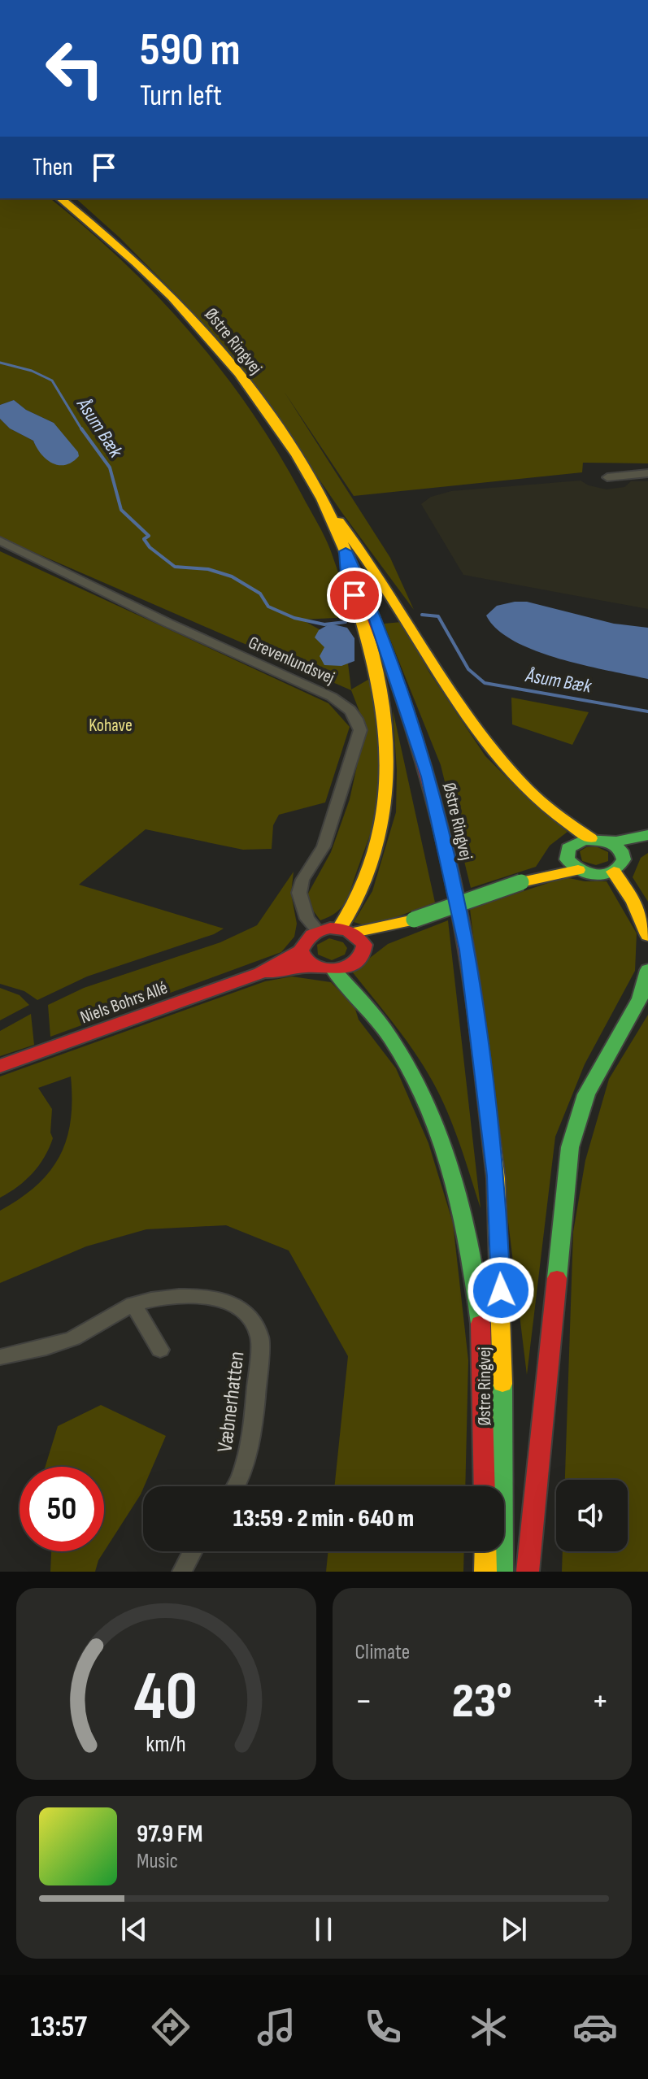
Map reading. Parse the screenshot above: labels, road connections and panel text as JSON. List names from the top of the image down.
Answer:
{
  "streets": {
    "main road": ["Østre Ringvej", "Niels Bohrs Allé"],
    "street": ["Grevenlundsvej", "Væbnerhatten"]
  },
  "crossings": [
    ["Grevenlundsvej", "Niels Bohrs Allé"]
  ],
  "water": ["Åsum Bæk"],
  "parks": ["Kohave"],
  "page": {
    "turn": ["590 m", "Turn left"],
    "then": "Then",
    "limit": "50",
    "trip": "13:59 · 2 min · 640 m",
    "tile": "Climate",
    "heat": ["−", "23°", "+"],
    "song": ["97.9 FM", "Music"],
    "tabs": "13:57",
    "gauge": ["40", "km/h"]
  }
}
